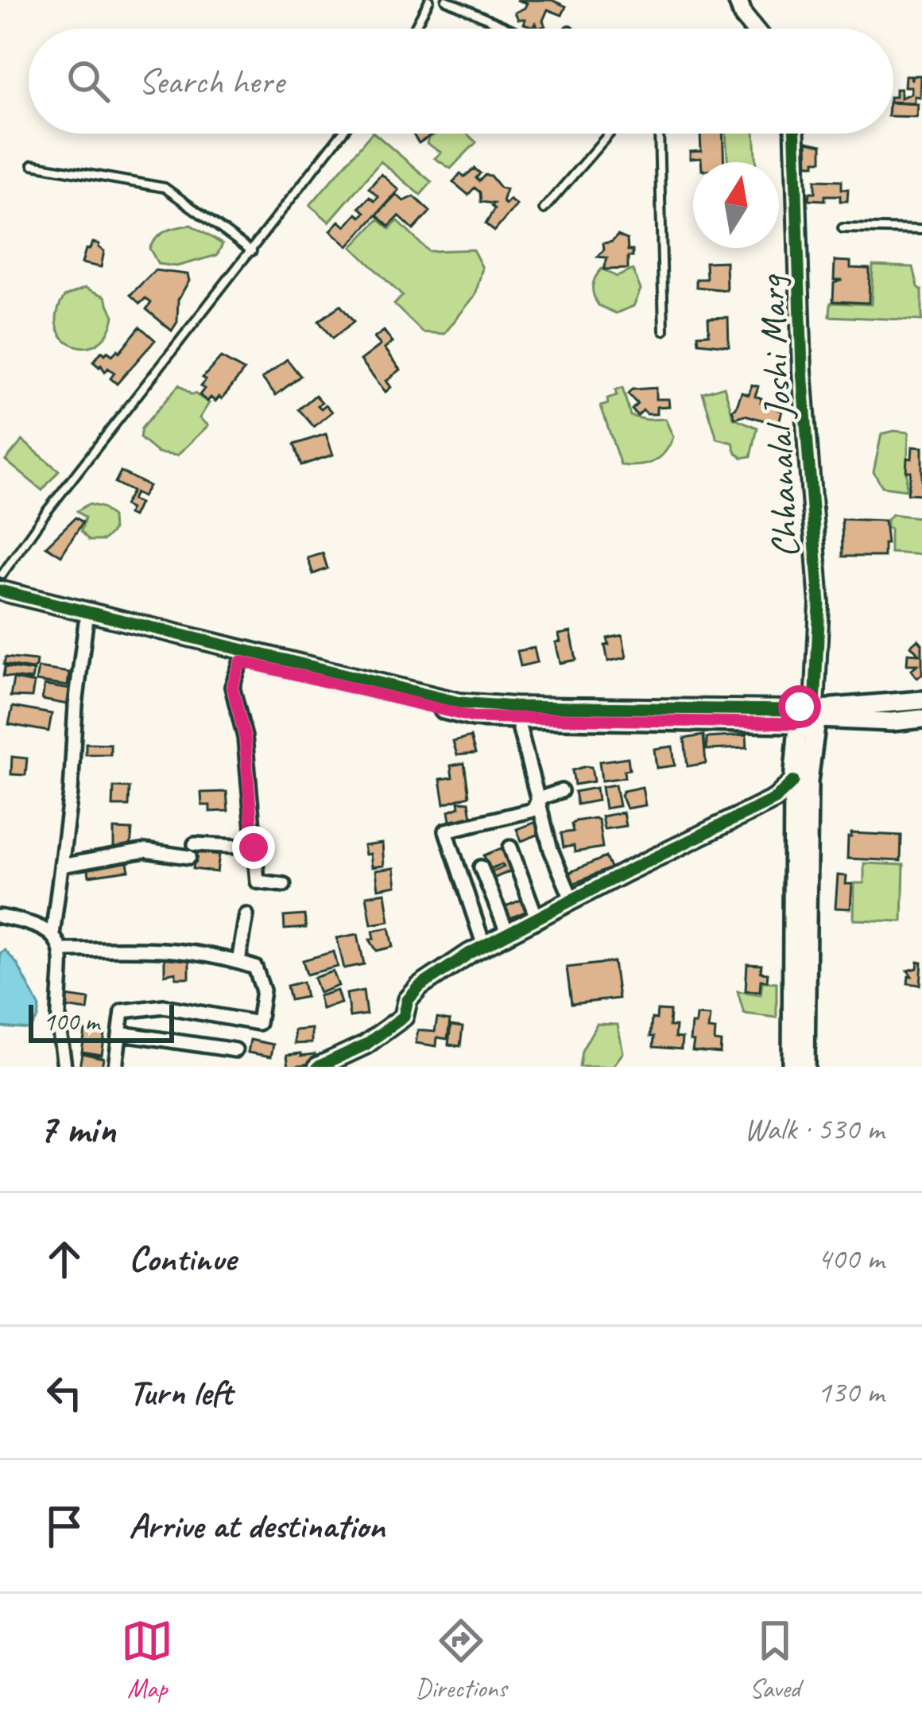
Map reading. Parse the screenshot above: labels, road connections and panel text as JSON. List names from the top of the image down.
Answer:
{
  "streets": {
    "street": ["Chhanalal Joshi Marg"]
  },
  "scale_bar": "100 m",
  "north": "top",
  "page": {
    "search": "Search here",
    "scale": "100 m",
    "heading": ["7 min", "Walk · 530 m"],
    "list": [
      ["Continue", "400 m"],
      ["Turn left", "130 m"],
      "Arrive at destination"
    ],
    "nav": ["Map", "Directions", "Saved"]
  }
}
